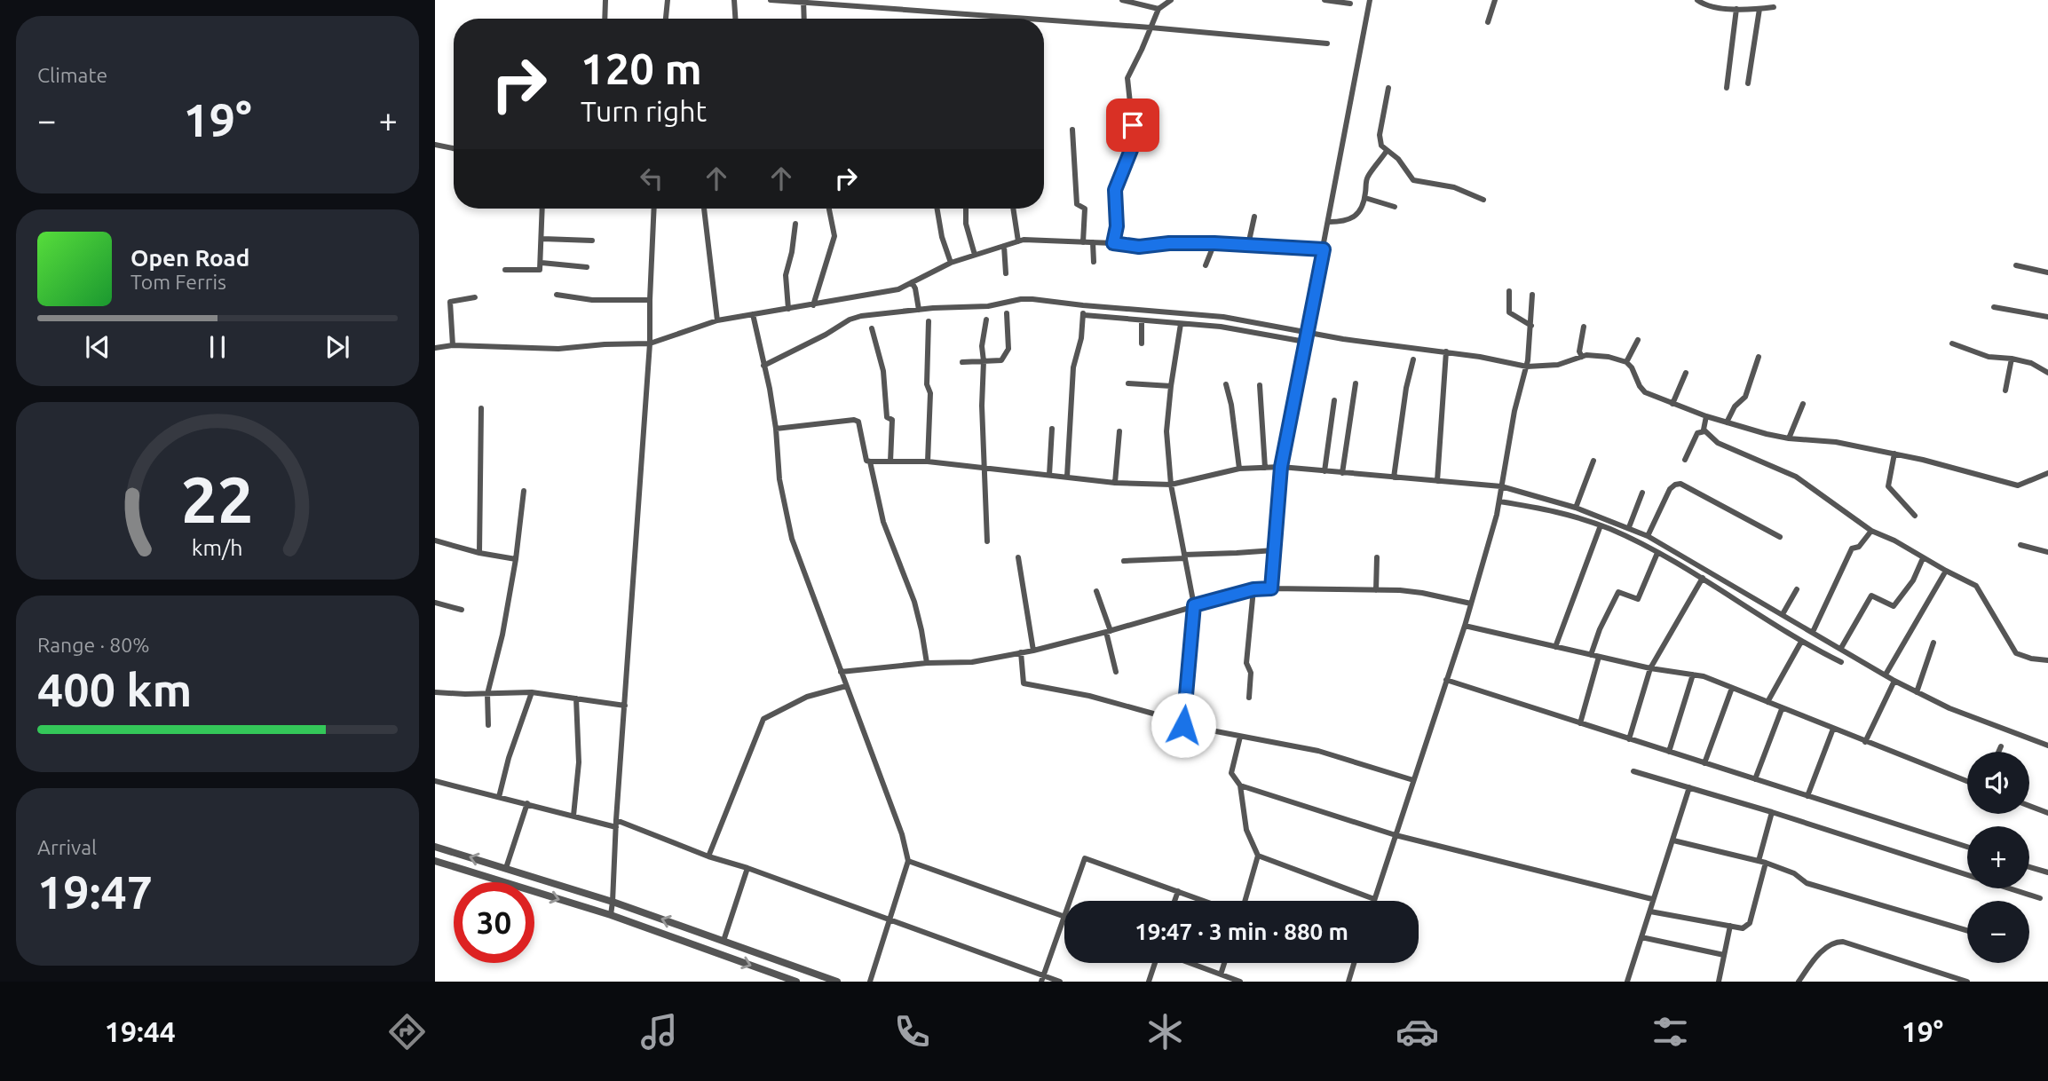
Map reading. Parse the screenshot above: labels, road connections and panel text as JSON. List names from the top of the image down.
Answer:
{
  "page": {
    "tile": [
      "Climate",
      ["Range · 80%", "400 km"],
      ["Arrival", "19:47"]
    ],
    "turn": ["120 m", "Turn right"],
    "heat": ["−", "19°", "+"],
    "song": ["Open Road", "Tom Ferris"],
    "map_buttons": ["+", "−"],
    "limit": "30",
    "trip": "19:47 · 3 min · 880 m",
    "tabs": ["19:44", "19°"],
    "gauge": ["22", "km/h"]
  }
}
